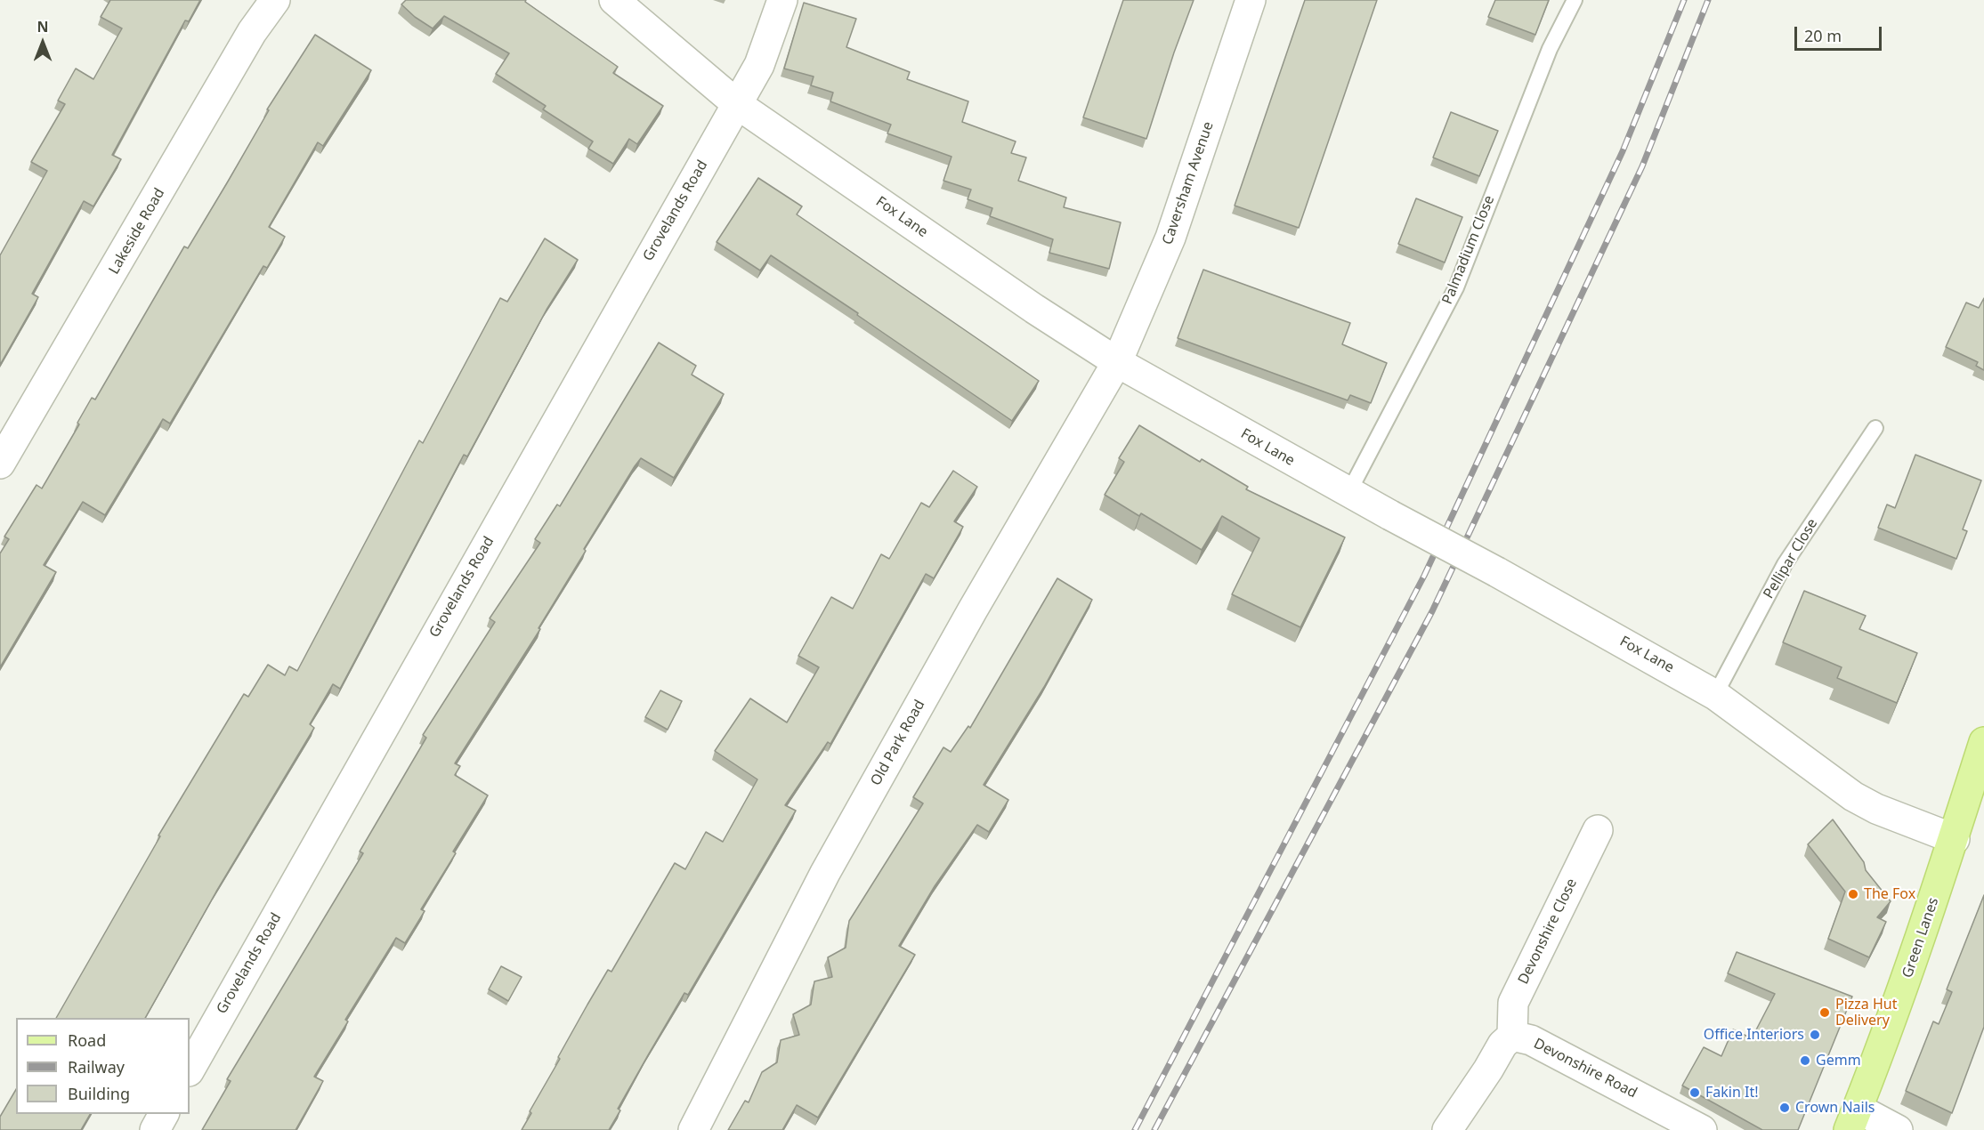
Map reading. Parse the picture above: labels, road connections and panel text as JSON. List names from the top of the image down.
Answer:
{
  "streets": {
    "main road": ["Green Lanes"],
    "street": [
      "Caversham Avenue",
      "Grovelands Road",
      "Fox Lane",
      "Lakeside Road",
      "Old Park Road",
      "Devonshire Close",
      "Devonshire Road"
    ],
    "lane": ["Palmadium Close", "Pellipar Close"]
  },
  "crossings": [
    ["Caversham Avenue", "Fox Lane"],
    ["Caversham Avenue", "Old Park Road"],
    ["Grovelands Road", "Fox Lane"],
    ["Fox Lane", "Palmadium Close"],
    ["Fox Lane", "Pellipar Close"],
    ["Fox Lane", "Old Park Road"],
    ["Fox Lane", "Green Lanes"],
    ["Devonshire Close", "Devonshire Road"]
  ],
  "places": [
    "The Fox",
    "Pizza Hut Delivery",
    "Office Interiors",
    "Gemm",
    "Fakin It!",
    "Crown Nails"
  ],
  "legend": ["Road", "Railway", "Building"],
  "scale_bar": "20 m",
  "north": "top"
}
